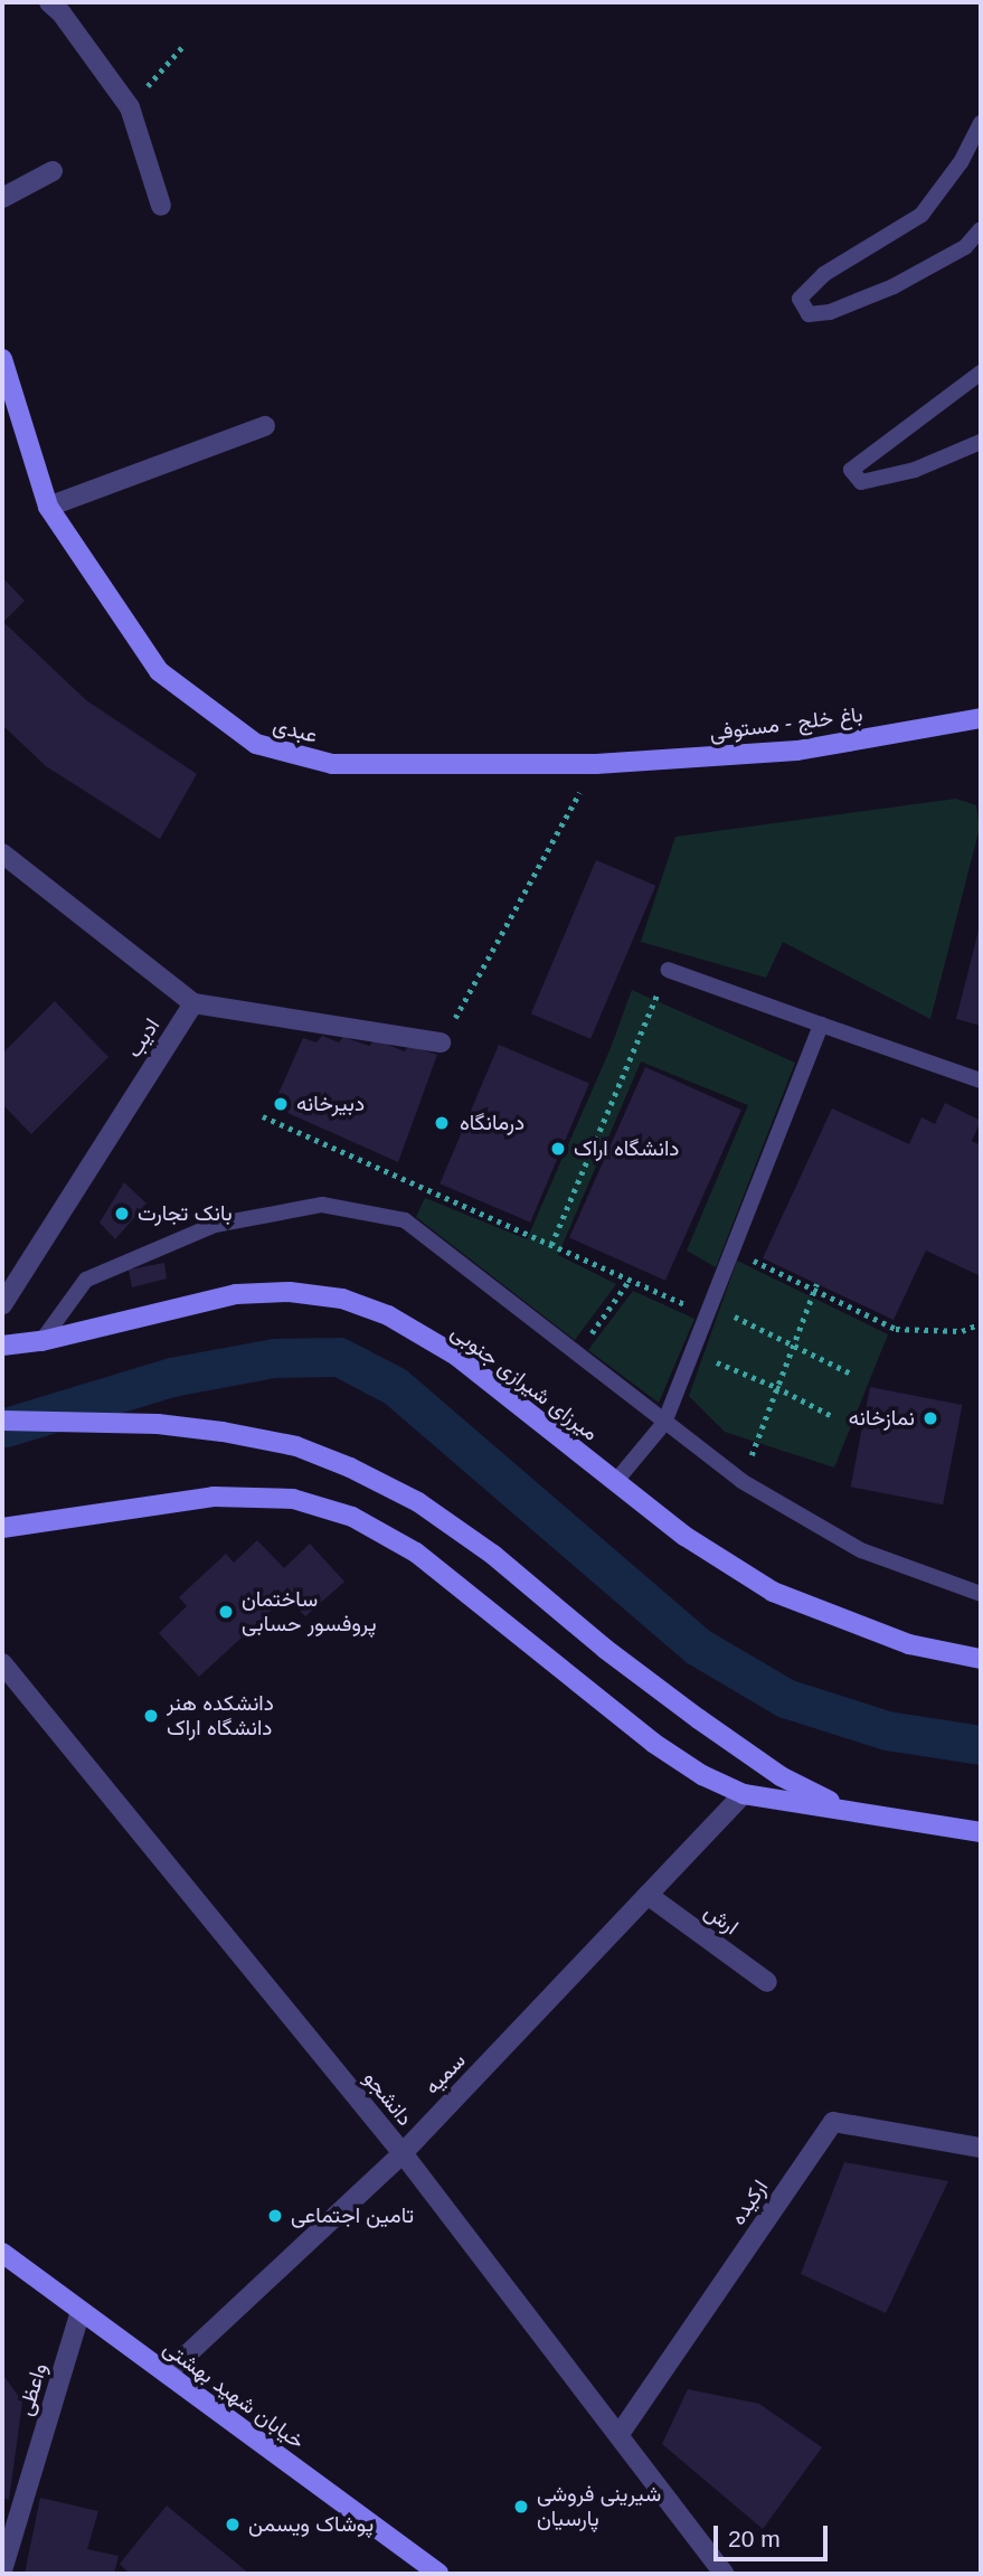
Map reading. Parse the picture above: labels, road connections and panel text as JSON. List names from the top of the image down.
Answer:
{
  "streets": {
    "main road": [
      "باغ خلج - مستوفی",
      "عبدی",
      "میرزای شیرازی جنوبی",
      "خیابان شهید بهشتی"
    ],
    "street": [
      "ادیب",
      "ارش",
      "سمیه",
      "دانشجو",
      "ارکیده",
      "واعظی"
    ]
  },
  "crossings": [
    ["باغ خلج - مستوفی", "عبدی"],
    ["ارش", "سمیه"],
    ["سمیه", "دانشجو"],
    ["سمیه", "خیابان شهید بهشتی"],
    ["دانشجو", "ارکیده"],
    ["واعظی", "خیابان شهید بهشتی"]
  ],
  "places": [
    "دبیرخانه",
    "درمانگاه",
    "دانشگاه اراک",
    "بانک تجارت",
    "نمازخانه",
    "ساختمان پروفسور حسابی",
    "دانشکده هنر دانشگاه اراک",
    "تامین اجتماعی",
    "شیرینی فروشی پارسیان",
    "پوشاک ویسمن"
  ],
  "scale_bar": "20 m"
}
